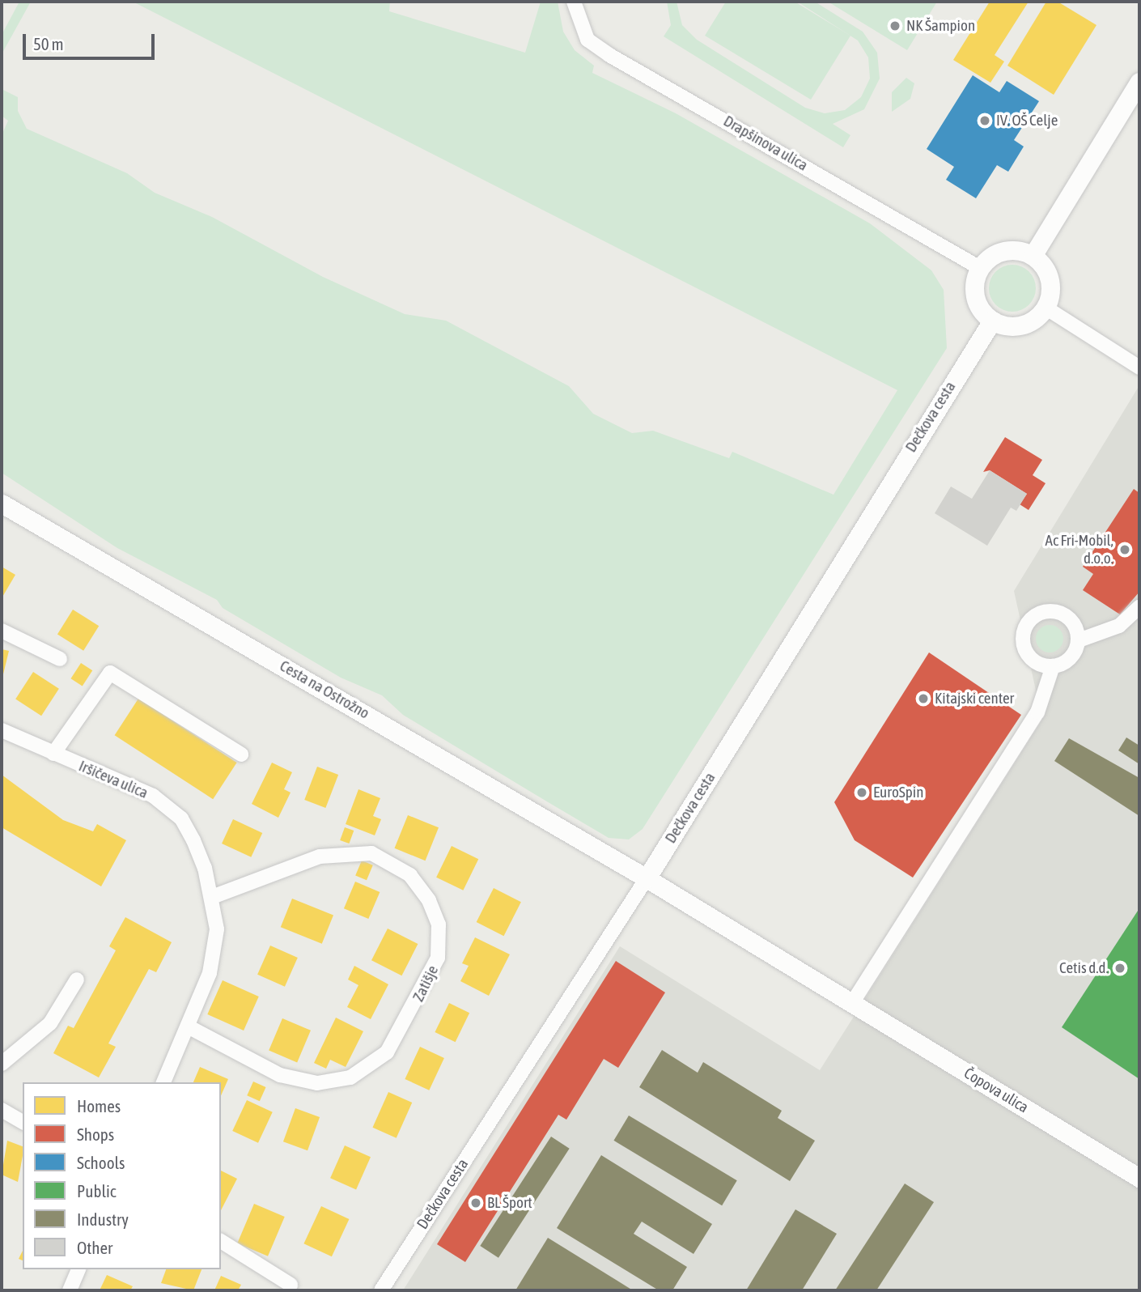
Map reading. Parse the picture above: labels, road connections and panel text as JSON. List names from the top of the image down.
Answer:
{
  "streets": {
    "street": [
      "Drapšinova ulica",
      "Dečkova cesta",
      "Cesta na Ostrožno",
      "Iršičeva ulica",
      "Zatišje",
      "Čopova ulica"
    ]
  },
  "crossings": [
    ["Drapšinova ulica", "Dečkova cesta"],
    ["Dečkova cesta", "Cesta na Ostrožno"],
    ["Cesta na Ostrožno", "Čopova ulica"],
    ["Iršičeva ulica", "Zatišje"]
  ],
  "places": [
    "NK Šampion",
    "IV. OŠ Celje",
    "Ac Fri-Mobil, d.o.o.",
    "Kitajski center",
    "EuroSpin",
    "Cetis d.d.",
    "BL Šport"
  ],
  "legend": [
    "Homes",
    "Shops",
    "Schools",
    "Public",
    "Industry",
    "Other"
  ],
  "scale_bar": "50 m"
}
